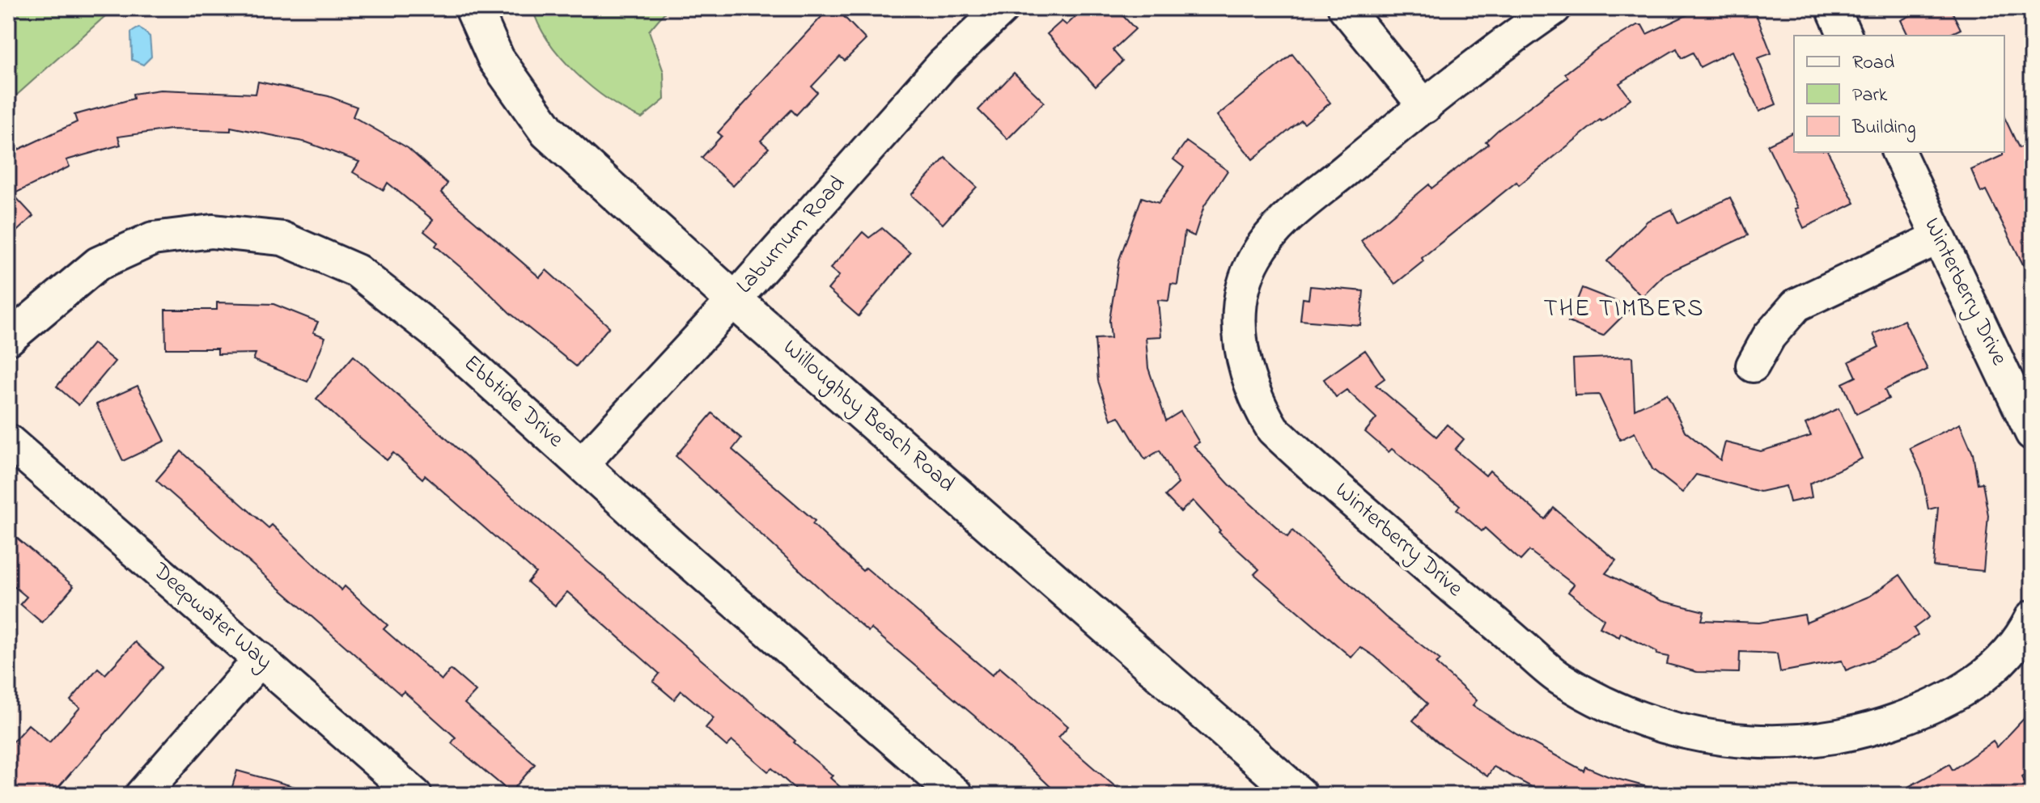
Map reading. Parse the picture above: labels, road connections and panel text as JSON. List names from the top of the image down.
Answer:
{
  "streets": {
    "street": [
      "Laburnum Road",
      "Winterberry Drive",
      "Ebbtide Drive",
      "Willoughby Beach Road",
      "Deepwater Way"
    ]
  },
  "crossings": [
    ["Laburnum Road", "Ebbtide Drive"],
    ["Laburnum Road", "Willoughby Beach Road"]
  ],
  "districts": ["THE TIMBERS"],
  "legend": ["Road", "Park", "Building"]
}
